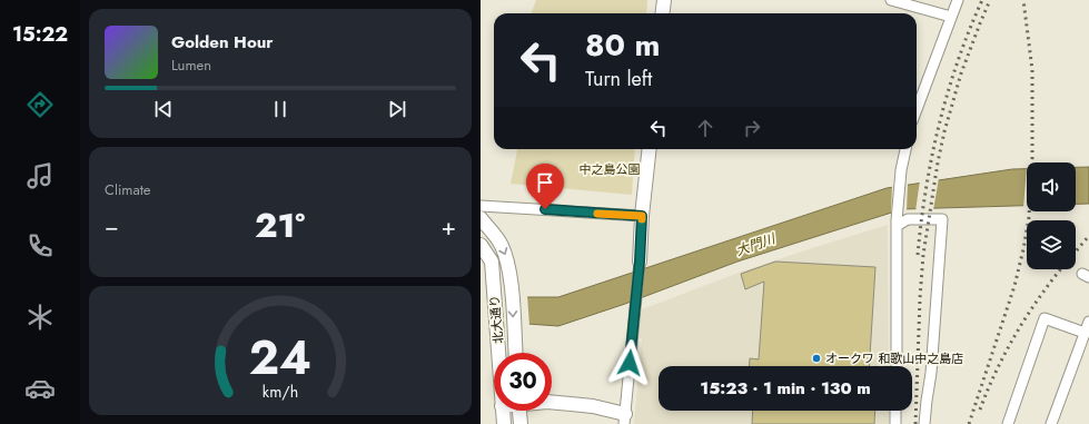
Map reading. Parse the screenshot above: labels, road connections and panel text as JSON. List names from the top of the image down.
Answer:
{
  "streets": {
    "street": ["北大通り"]
  },
  "water": ["大門川"],
  "parks": ["中之島公園"],
  "places": ["オークワ 和歌山中之島店"],
  "page": {
    "tabs": "15:22",
    "turn": ["80 m", "Turn left"],
    "song": ["Golden Hour", "Lumen"],
    "tile": "Climate",
    "heat": ["−", "21°", "+"],
    "limit": "30",
    "trip": "15:23 · 1 min · 130 m",
    "gauge": ["24", "km/h"]
  }
}
